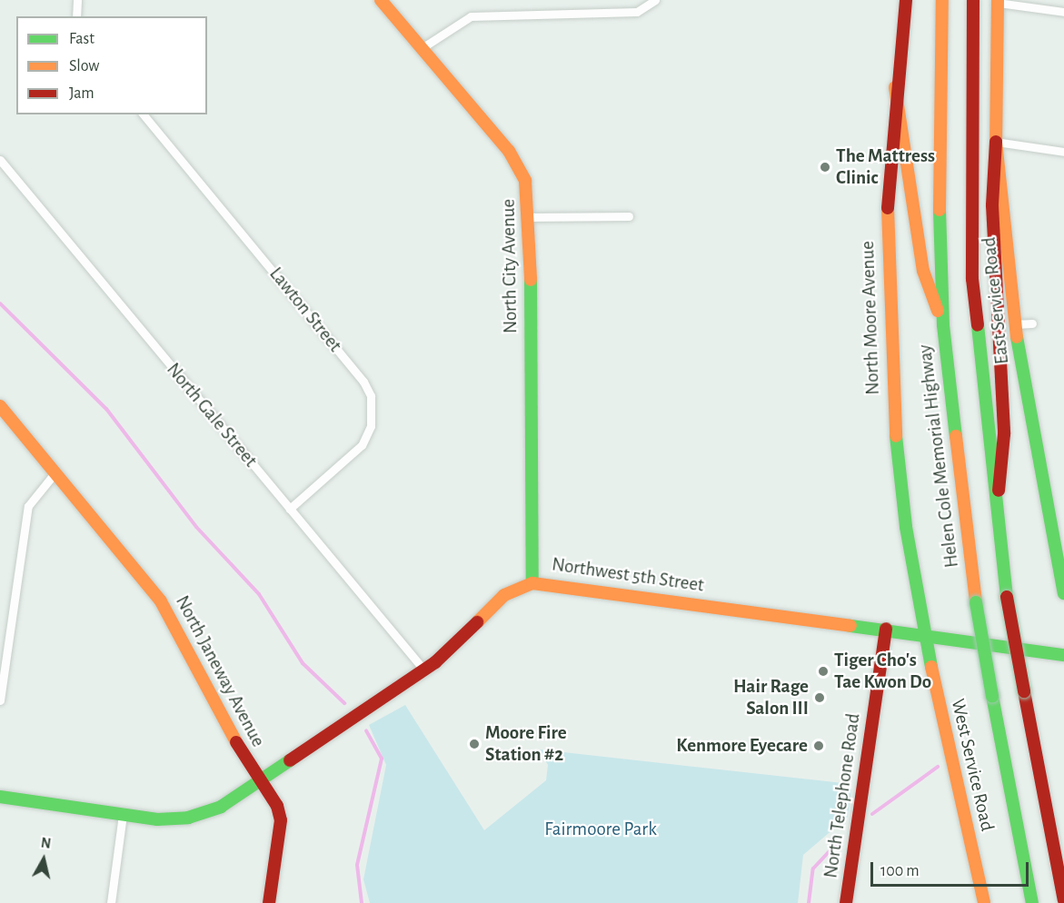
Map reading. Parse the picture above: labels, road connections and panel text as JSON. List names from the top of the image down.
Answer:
{
  "streets": {
    "main road": [
      "North City Avenue",
      "East Service Road",
      "North Moore Avenue",
      "Helen Cole Memorial Highway",
      "Northwest 5th Street",
      "North Janeway Avenue",
      "West Service Road",
      "North Telephone Road"
    ],
    "street": ["Lawton Street", "North Gale Street"]
  },
  "crossings": [
    ["North City Avenue", "Northwest 5th Street"],
    ["Lawton Street", "North Gale Street"],
    ["North Moore Avenue", "Northwest 5th Street"],
    ["North Moore Avenue", "West Service Road"],
    ["North Gale Street", "Northwest 5th Street"],
    ["Northwest 5th Street", "North Janeway Avenue"],
    ["Northwest 5th Street", "West Service Road"],
    ["Northwest 5th Street", "North Telephone Road"]
  ],
  "parks": ["Fairmoore Park"],
  "places": [
    "The Mattress Clinic",
    "Tiger Cho's Tae Kwon Do",
    "Hair Rage Salon III",
    "Moore Fire Station #2",
    "Kenmore Eyecare"
  ],
  "legend": ["Fast", "Slow", "Jam"],
  "scale_bar": "100 m",
  "north": "top"
}
